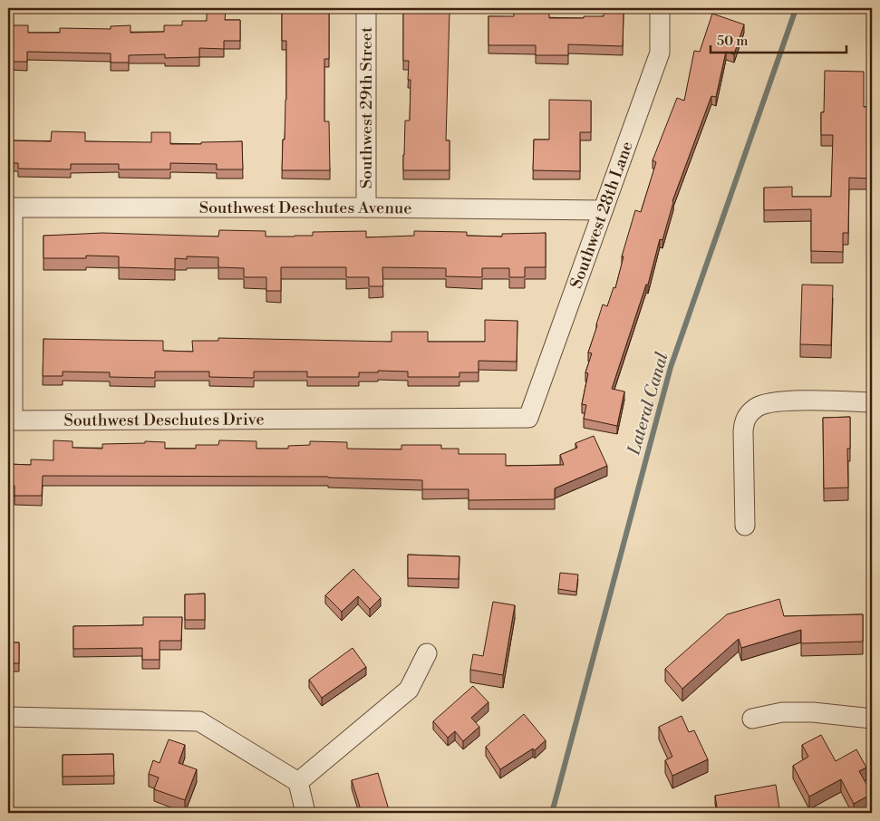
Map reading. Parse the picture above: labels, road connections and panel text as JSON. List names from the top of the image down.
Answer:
{
  "streets": {
    "street": [
      "Southwest 29th Street",
      "Southwest Deschutes Avenue",
      "Southwest 28th Lane",
      "Southwest Deschutes Drive"
    ]
  },
  "crossings": [
    ["Southwest 29th Street", "Southwest Deschutes Avenue"],
    ["Southwest Deschutes Avenue", "Southwest 28th Lane"],
    ["Southwest Deschutes Avenue", "Southwest Deschutes Drive"],
    ["Southwest 28th Lane", "Southwest Deschutes Drive"]
  ],
  "water": ["Lateral Canal"],
  "scale_bar": "50 m"
}
